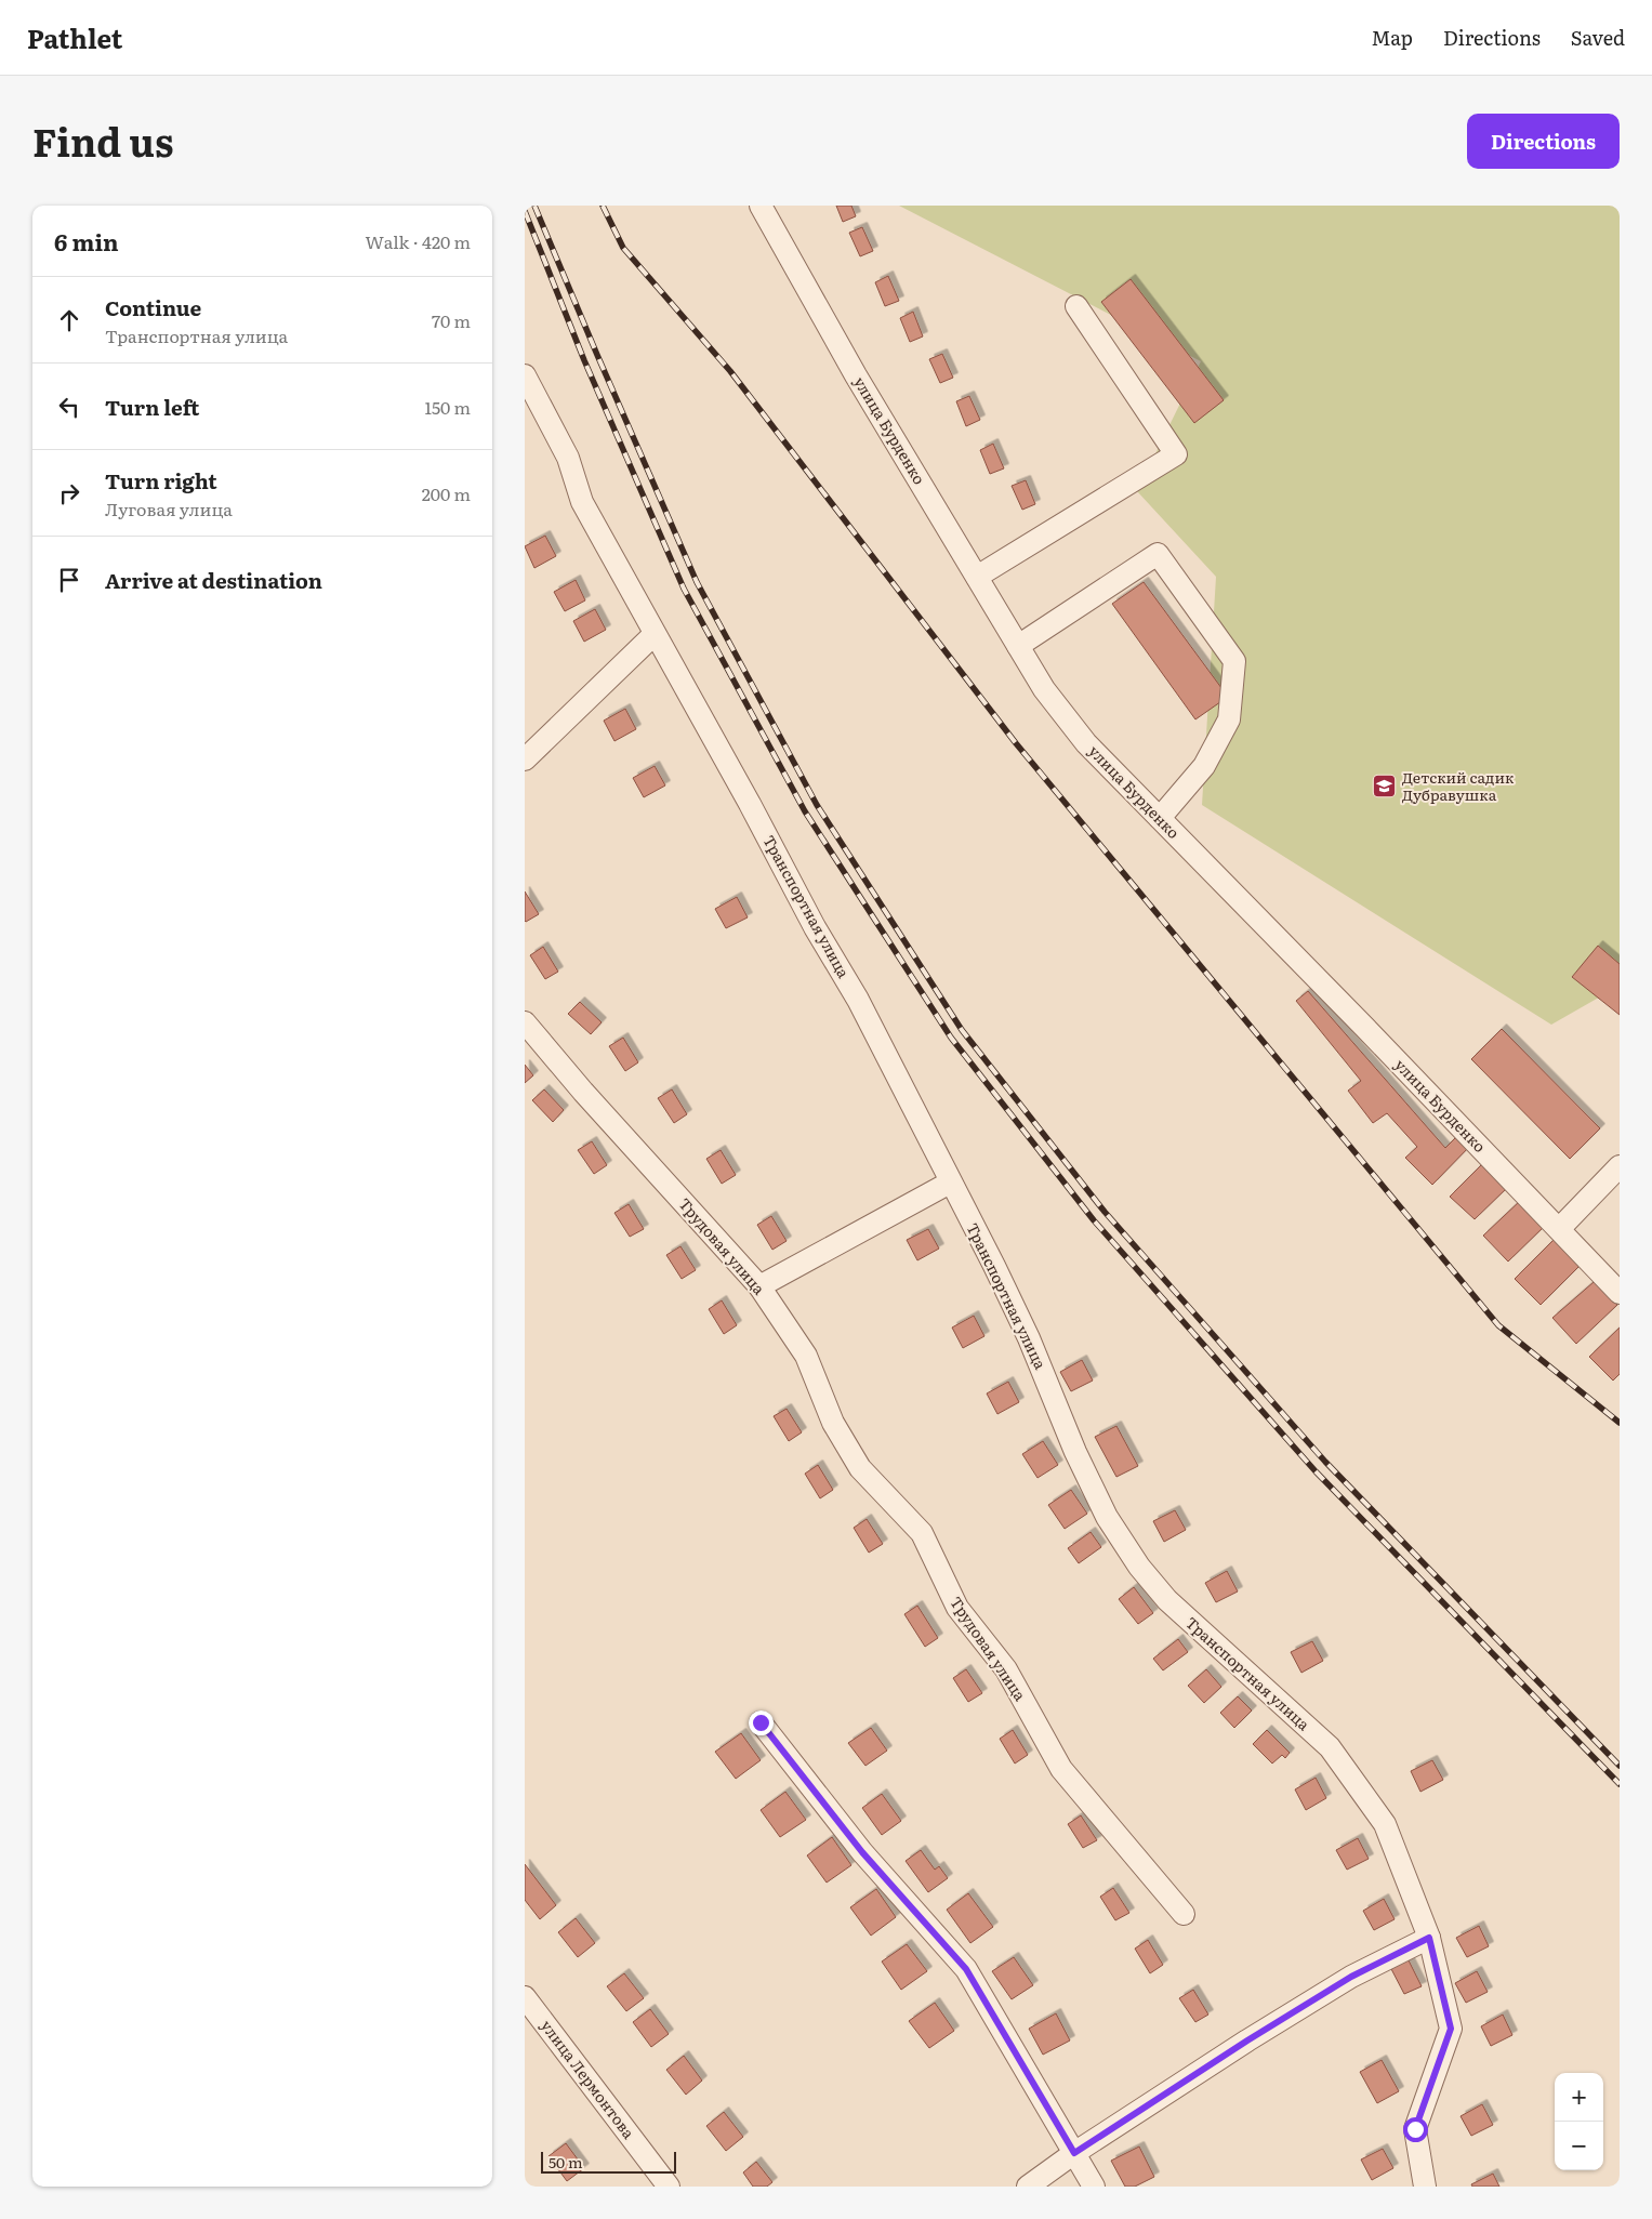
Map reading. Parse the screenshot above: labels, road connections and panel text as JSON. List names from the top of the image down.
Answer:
{
  "streets": {
    "street": [
      "улица Бурденко",
      "Транспортная улица",
      "Трудовая улица",
      "улица Лермонтова"
    ]
  },
  "places": {
    "school or university": ["Детский садик Дубравушка"]
  },
  "scale_bar": "50 m",
  "page": {
    "header": "Pathlet",
    "nav": ["Map", "Directions", "Saved"],
    "title": "Find us",
    "buttons": "Directions",
    "heading": ["6 min", "Walk · 420 m"],
    "list": [
      ["Continue", "Транспортная улица", "70 m"],
      ["Turn left", "150 m"],
      ["Turn right", "Луговая улица", "200 m"],
      "Arrive at destination"
    ],
    "map_buttons": ["+", "−"],
    "scale": "50 m"
  }
}
